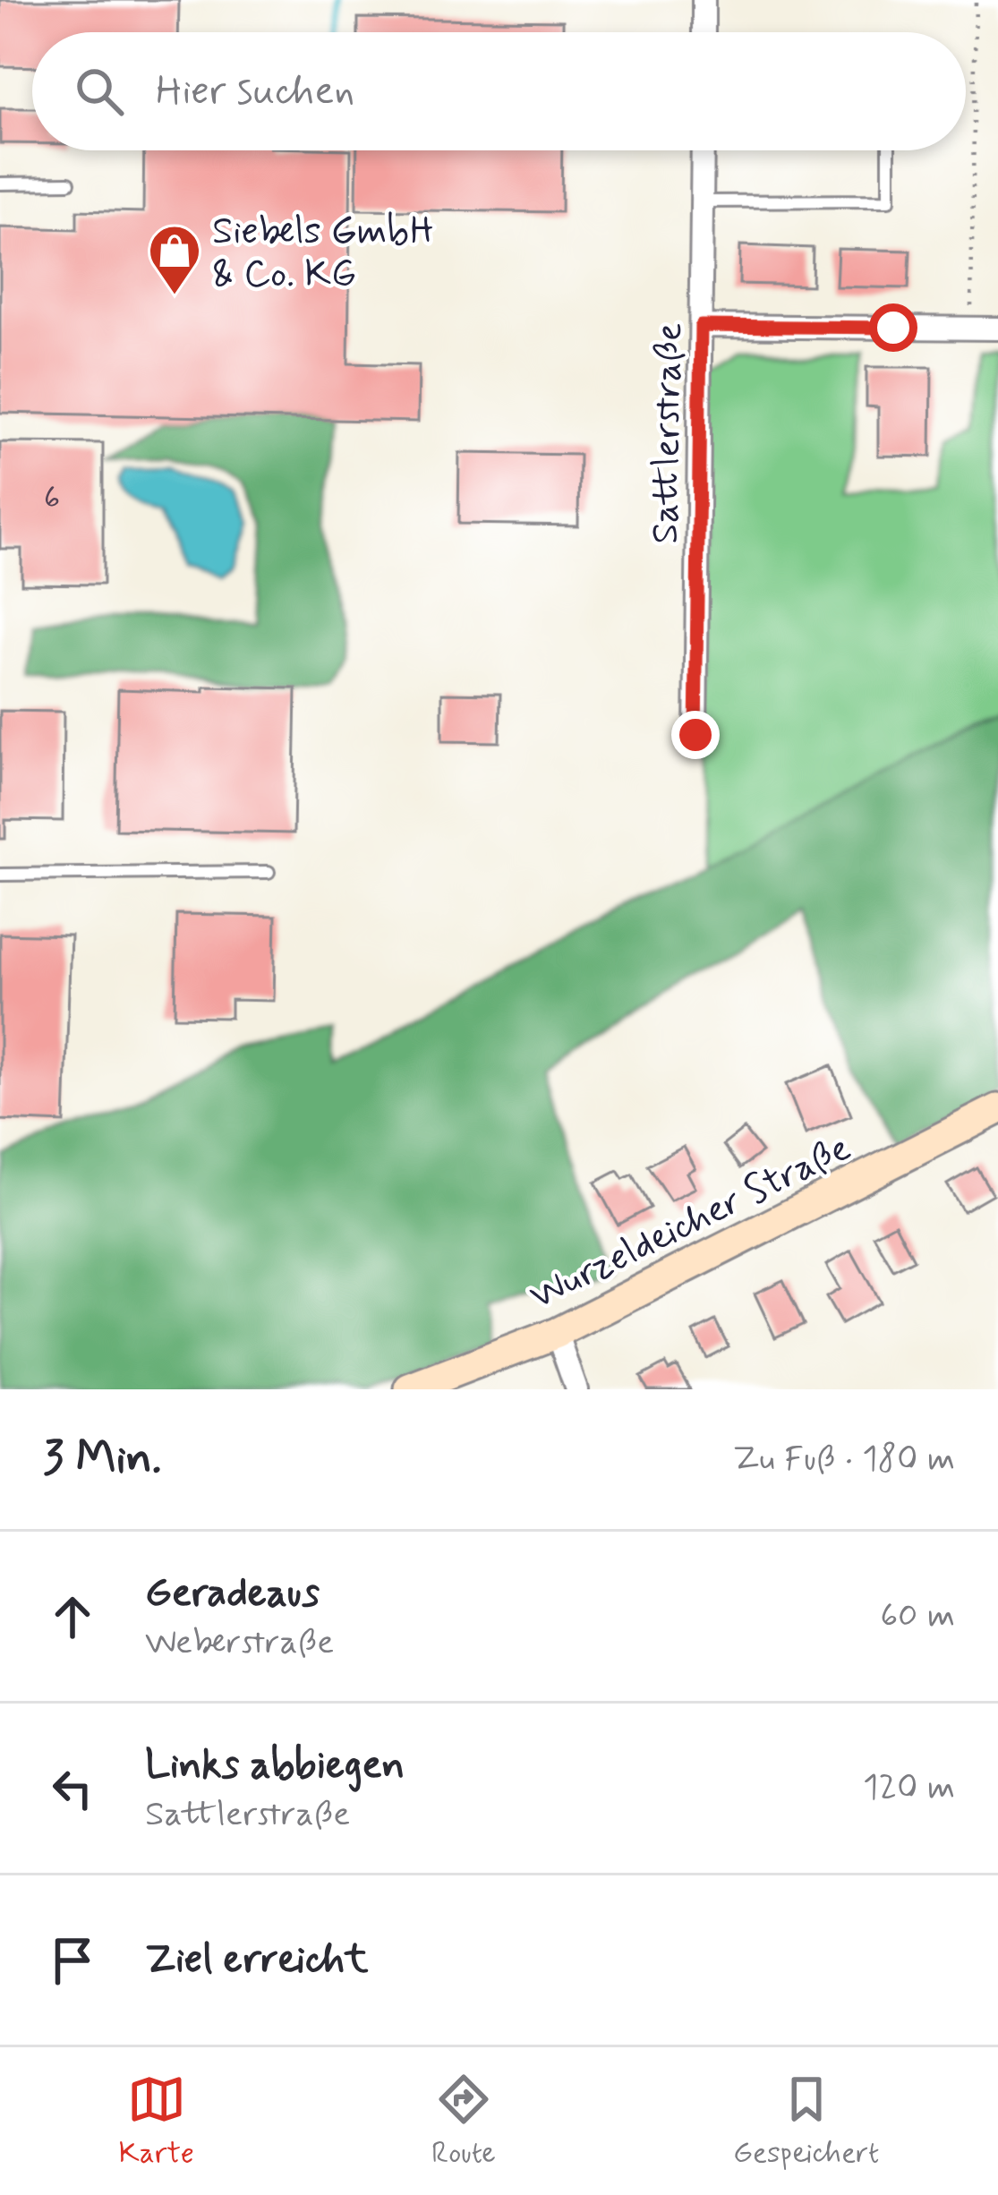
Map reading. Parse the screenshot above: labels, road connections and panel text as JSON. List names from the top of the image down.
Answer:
{
  "streets": {
    "main road": ["Wurzeldeicher Straße"],
    "street": ["Sattlerstraße"]
  },
  "places": {
    "shop": ["Siebels GmbH & Co. KG"]
  },
  "house_numbers": ["6"],
  "page": {
    "search": "Hier suchen",
    "heading": ["3 Min.", "Zu Fuß · 180 m"],
    "list": [
      ["Geradeaus", "Weberstraße", "60 m"],
      ["Links abbiegen", "Sattlerstraße", "120 m"],
      "Ziel erreicht"
    ],
    "nav": ["Karte", "Route", "Gespeichert"]
  }
}
